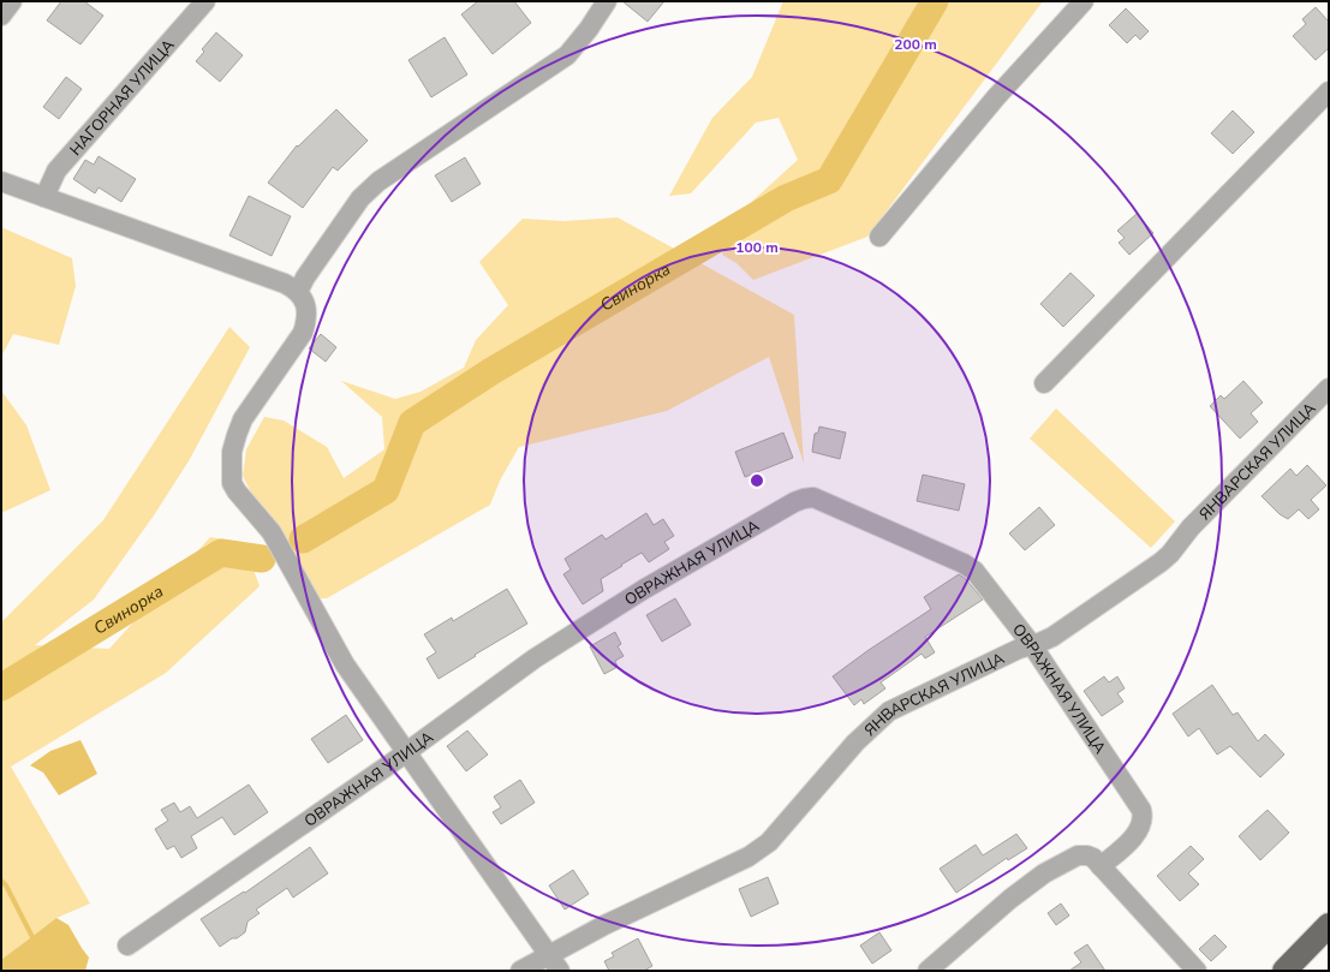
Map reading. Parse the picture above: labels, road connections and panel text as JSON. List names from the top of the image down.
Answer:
{
  "streets": {
    "street": ["НАГОРНАЯ УЛИЦА", "ЯНВАРСКАЯ УЛИЦА", "ОВРАЖНАЯ УЛИЦА"]
  },
  "crossings": [
    ["ЯНВАРСКАЯ УЛИЦА", "ОВРАЖНАЯ УЛИЦА"]
  ],
  "water": ["Свинорка"],
  "rings": ["200 m", "100 m"]
}
